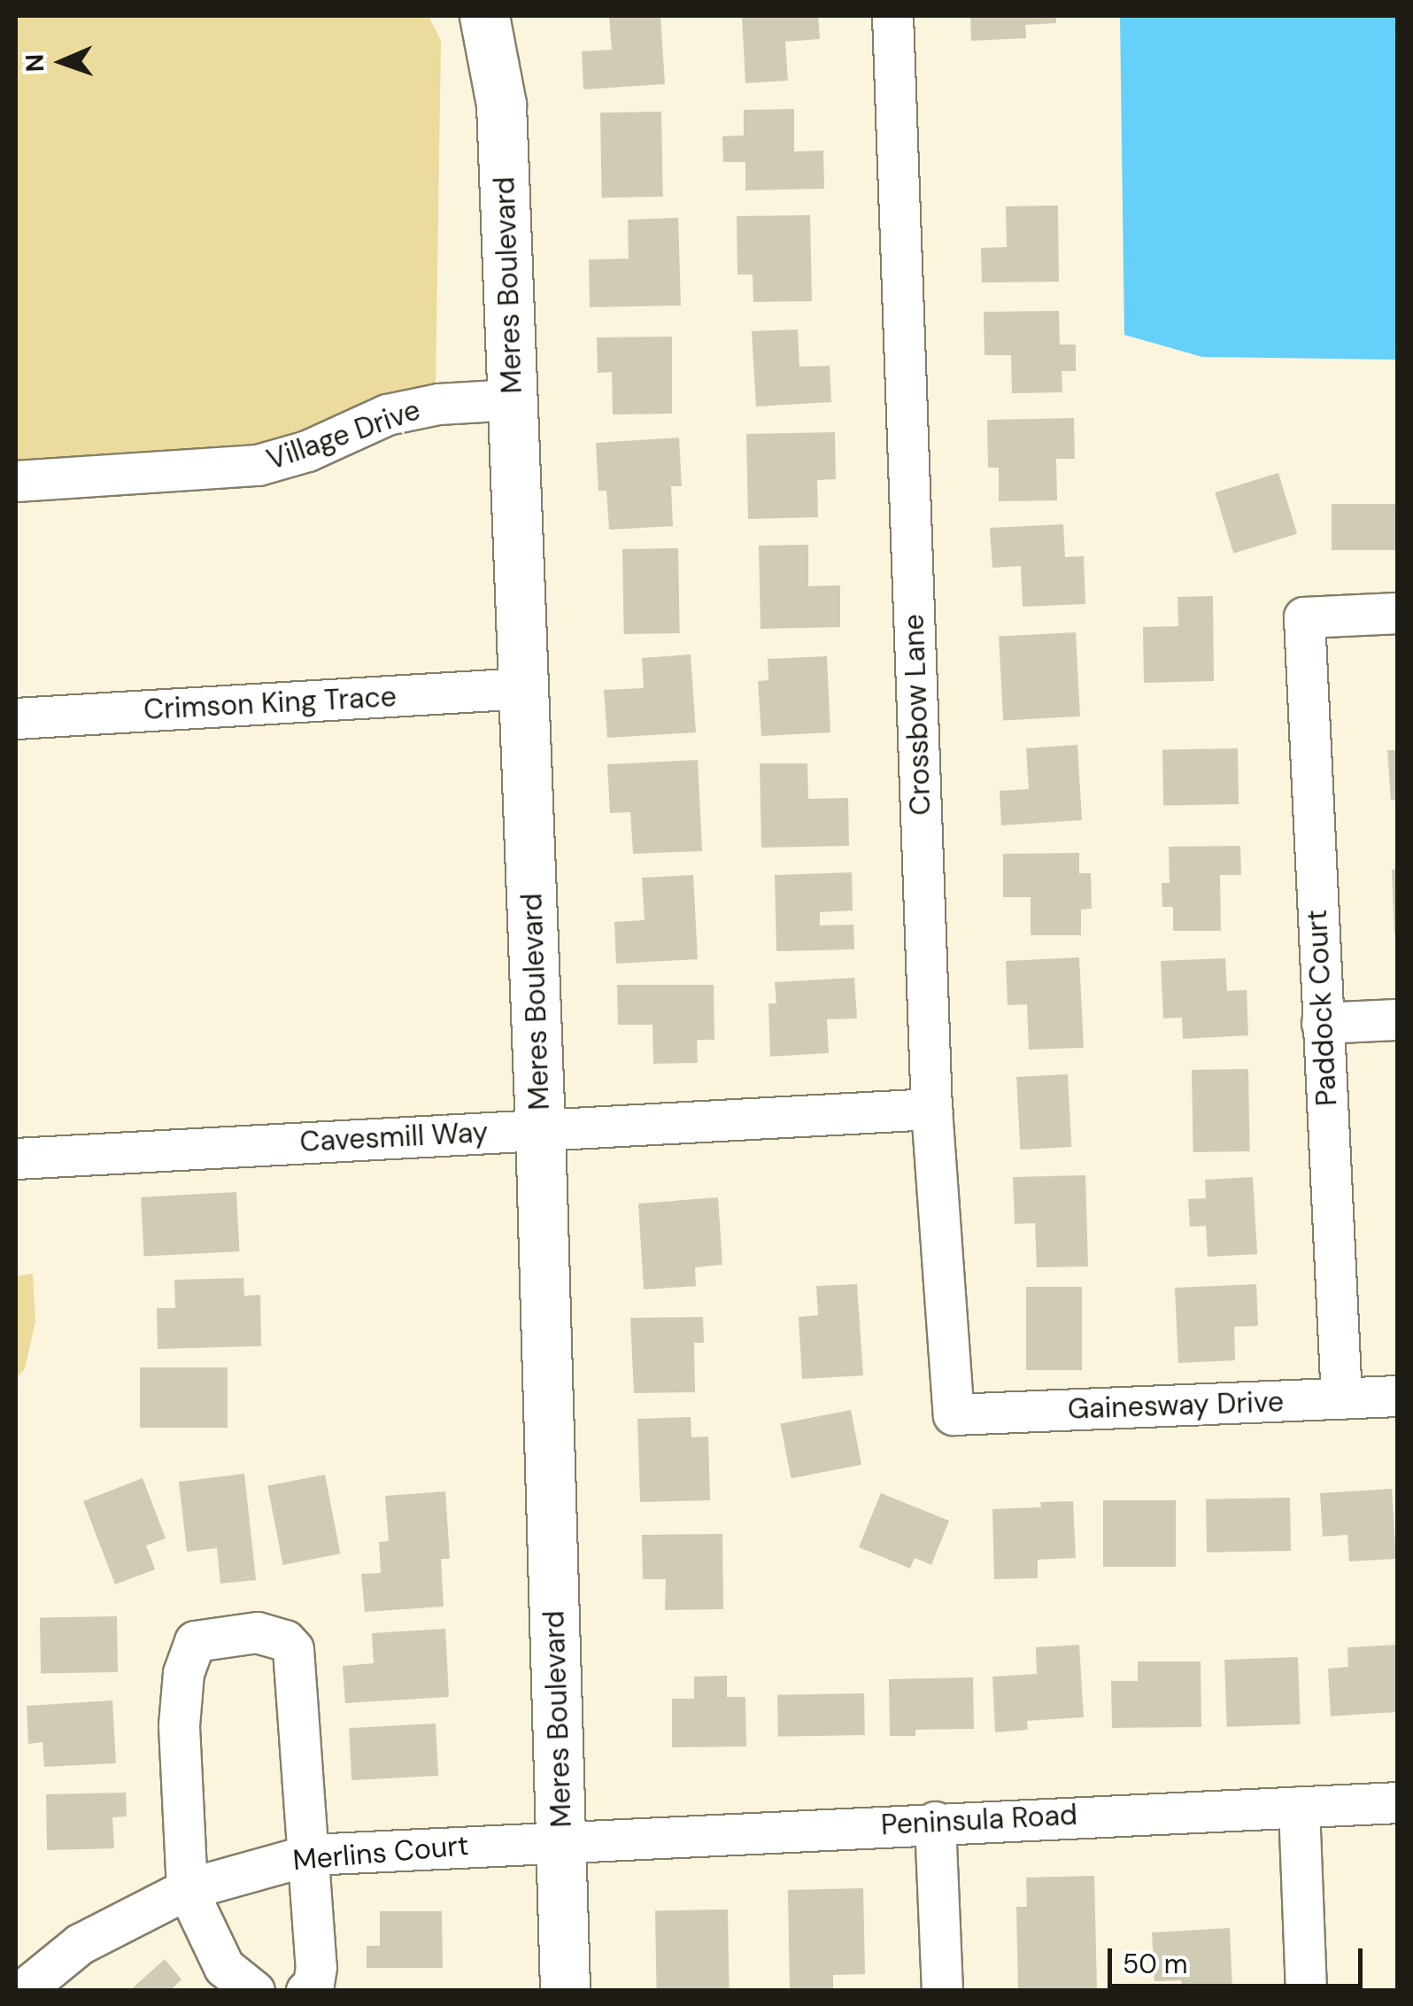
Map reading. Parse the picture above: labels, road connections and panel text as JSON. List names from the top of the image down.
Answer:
{
  "streets": {
    "street": [
      "Meres Boulevard",
      "Village Drive",
      "Crimson King Trace",
      "Crossbow Lane",
      "Paddock Court",
      "Cavesmill Way",
      "Gainesway Drive",
      "Peninsula Road",
      "Merlins Court"
    ]
  },
  "crossings": [
    ["Meres Boulevard", "Village Drive"],
    ["Meres Boulevard", "Crimson King Trace"],
    ["Meres Boulevard", "Cavesmill Way"],
    ["Meres Boulevard", "Peninsula Road"],
    ["Meres Boulevard", "Merlins Court"],
    ["Crossbow Lane", "Cavesmill Way"],
    ["Crossbow Lane", "Gainesway Drive"],
    ["Paddock Court", "Gainesway Drive"],
    ["Peninsula Road", "Merlins Court"]
  ],
  "scale_bar": "50 m",
  "north": "left"
}
